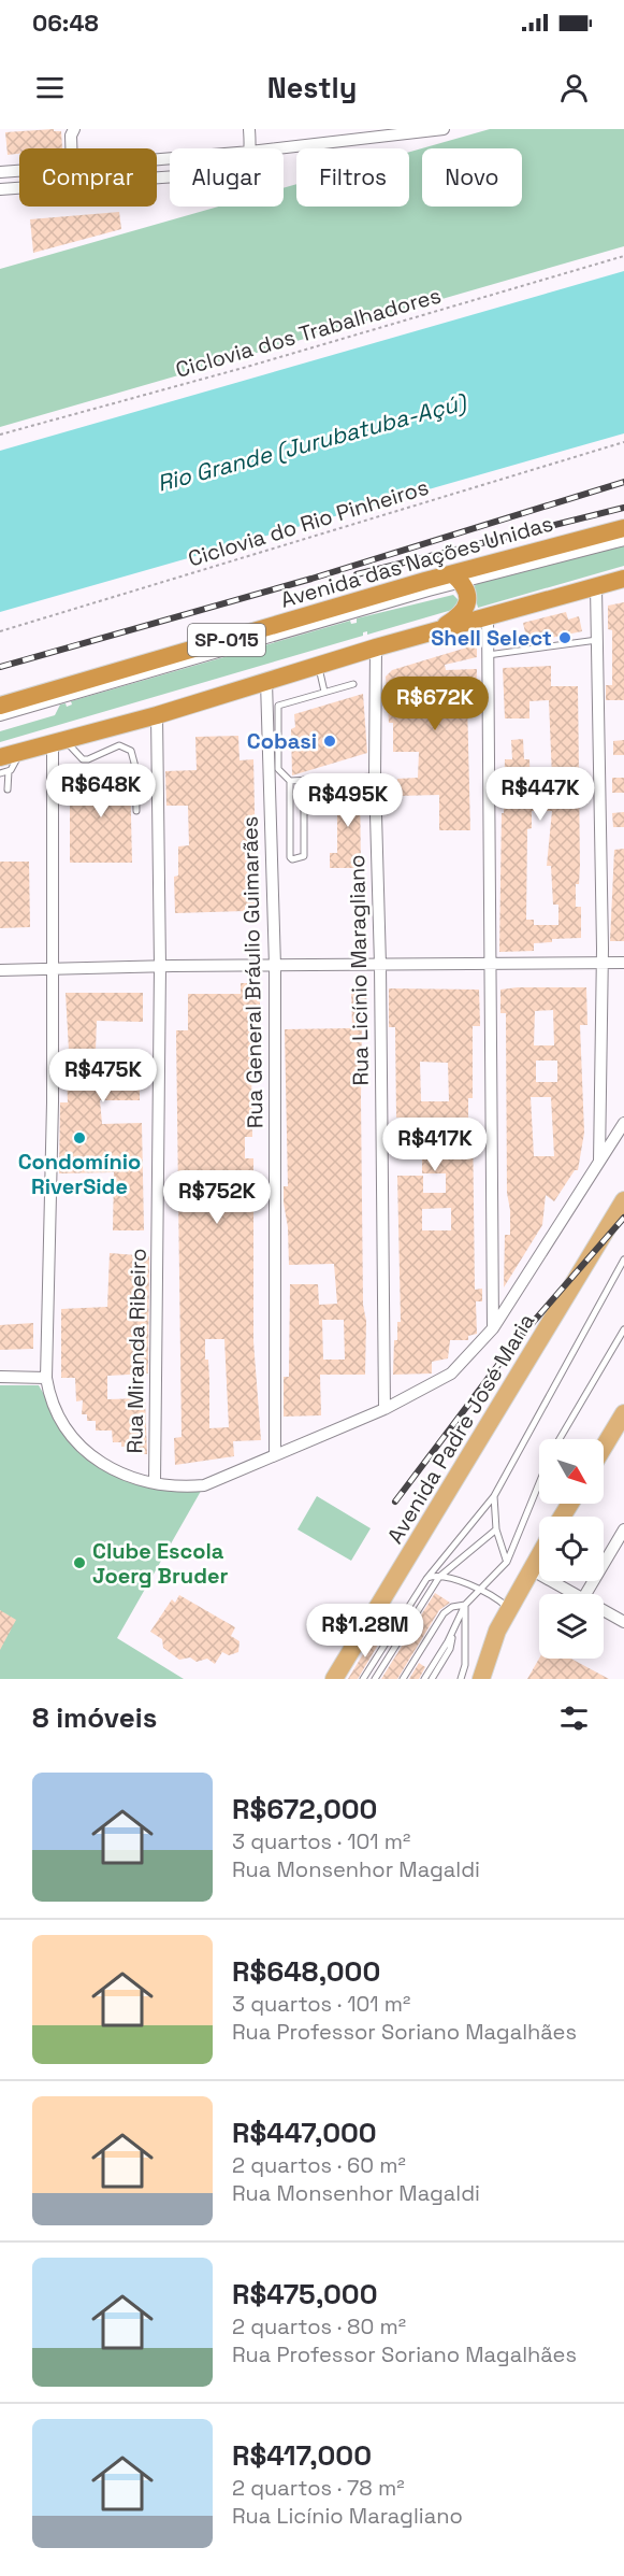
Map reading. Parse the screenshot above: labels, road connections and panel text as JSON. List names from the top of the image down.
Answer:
{
  "streets": {
    "highway": ["Avenida das Nações Unidas", "SP-015"],
    "main road": ["Avenida Padre José Maria"],
    "street": ["Rua Licínio Maragliano", "Rua General Bráulio Guimarães", "Rua Miranda Ribeiro"],
    "path": ["Ciclovia dos Trabalhadores", "Ciclovia do Rio Pinheiros"]
  },
  "crossings": [
    ["SP-015", "Rua Licínio Maragliano"],
    ["SP-015", "Rua General Bráulio Guimarães"],
    ["SP-015", "Rua Miranda Ribeiro"]
  ],
  "water": ["Rio Grande (Jurubatuba-Açú)"],
  "places": [
    "Shell Select",
    "Cobasi",
    "Condomínio RiverSide",
    "Clube Escola Joerg Bruder"
  ],
  "north": "bottom right",
  "page": {
    "status": "06:48",
    "header": "Nestly",
    "chip": [
      "Comprar",
      "Alugar",
      "Filtros",
      "Novo"
    ],
    "price": [
      "R$672K",
      "R$648K",
      "R$447K",
      "R$495K",
      "R$475K",
      "R$417K",
      "R$752K",
      "R$1.28M"
    ],
    "heading": "8 imóveis",
    "list": [
      {
        "name": "R$672,000",
        "note": "3 quartos · 101 m² · Rua Monsenhor Magaldi"
      },
      {
        "name": "R$648,000",
        "note": "3 quartos · 101 m² · Rua Professor Soriano Magalhães"
      },
      {
        "name": "R$447,000",
        "note": "2 quartos · 60 m² · Rua Monsenhor Magaldi"
      },
      {
        "name": "R$475,000",
        "note": "2 quartos · 80 m² · Rua Professor Soriano Magalhães"
      },
      {
        "name": "R$417,000",
        "note": "2 quartos · 78 m² · Rua Licínio Maragliano"
      }
    ]
  }
}
